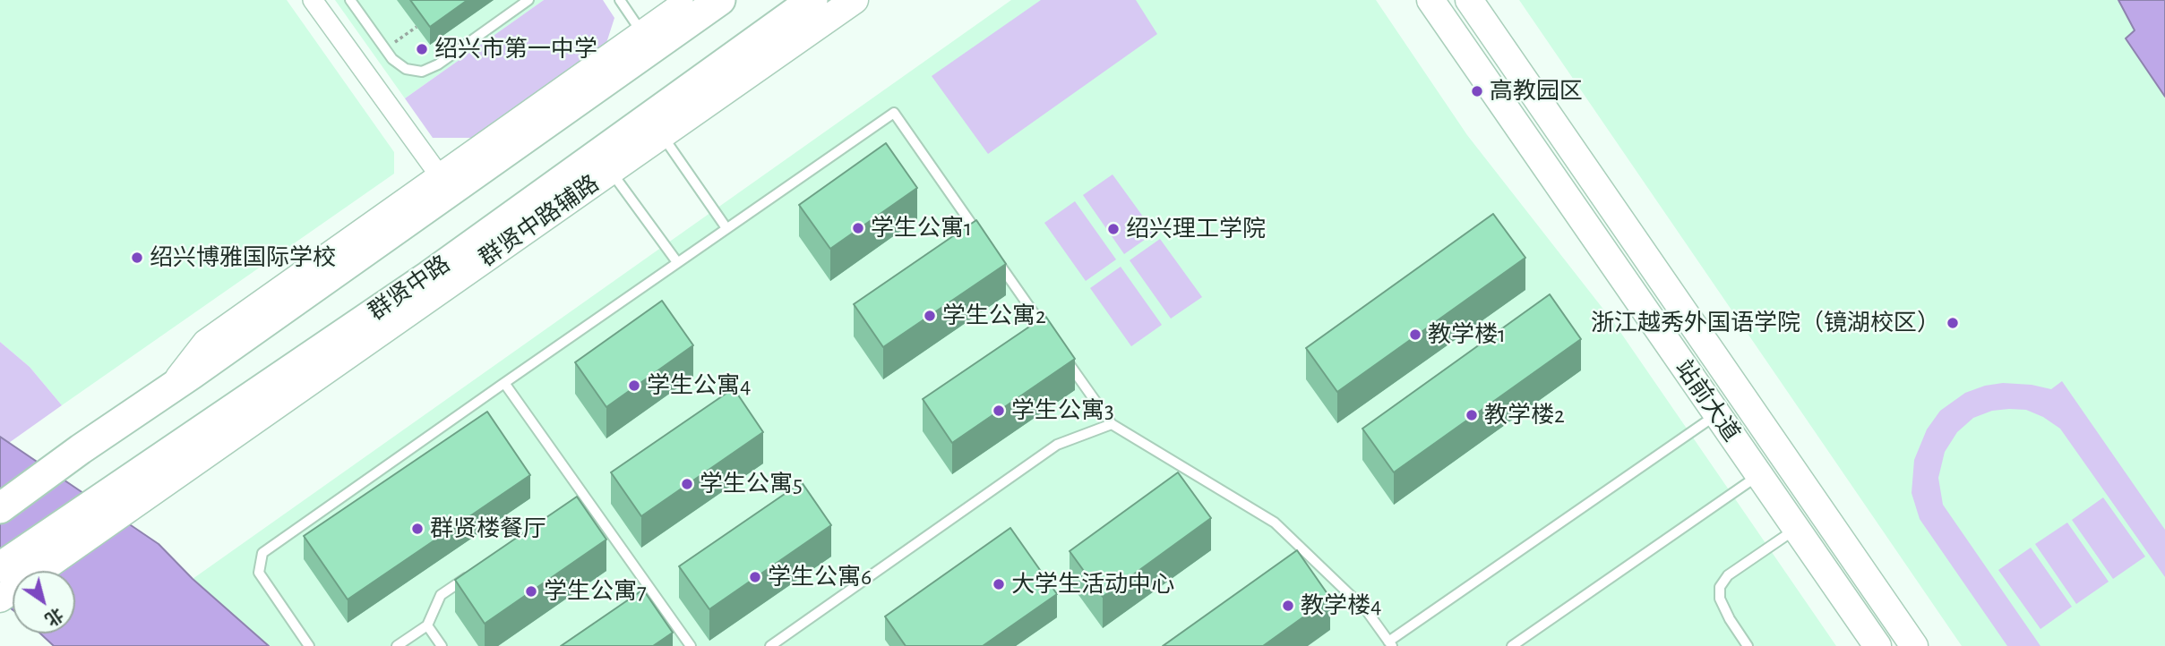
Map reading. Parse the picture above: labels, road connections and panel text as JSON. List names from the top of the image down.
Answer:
{
  "streets": {
    "main road": ["群贤中路辅路", "群贤中路", "站前大道"]
  },
  "crossings": [
    ["群贤中路辅路", "群贤中路"]
  ],
  "places": [
    "绍兴市第一中学",
    "高教园区",
    "学生公寓1",
    "绍兴理工学院",
    "绍兴博雅国际学校",
    "学生公寓2",
    "浙江越秀外国语学院（镜湖校区）",
    "教学楼1",
    "学生公寓4",
    "学生公寓3",
    "教学楼2",
    "学生公寓5",
    "群贤楼餐厅",
    "学生公寓6",
    "大学生活动中心",
    "学生公寓7",
    "教学楼4"
  ],
  "north": "bottom right"
}
